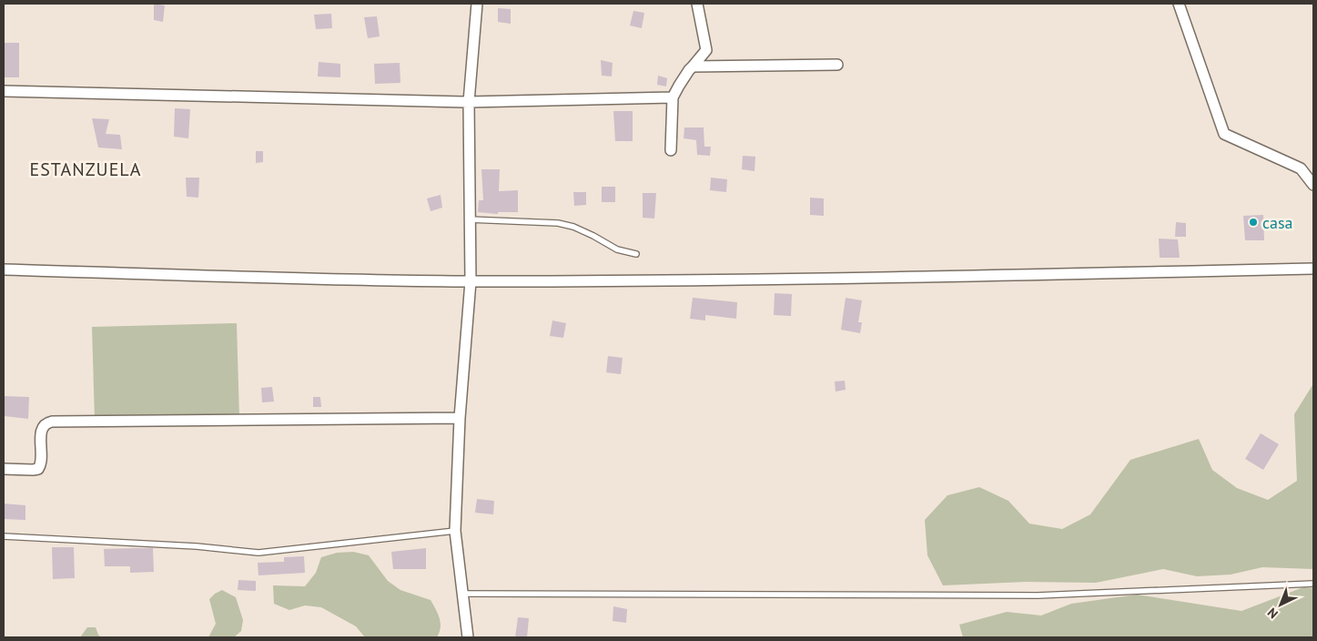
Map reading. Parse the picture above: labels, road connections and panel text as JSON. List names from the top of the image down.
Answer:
{
  "districts": ["ESTANZUELA"],
  "places": ["casa"],
  "north": "bottom left"
}
